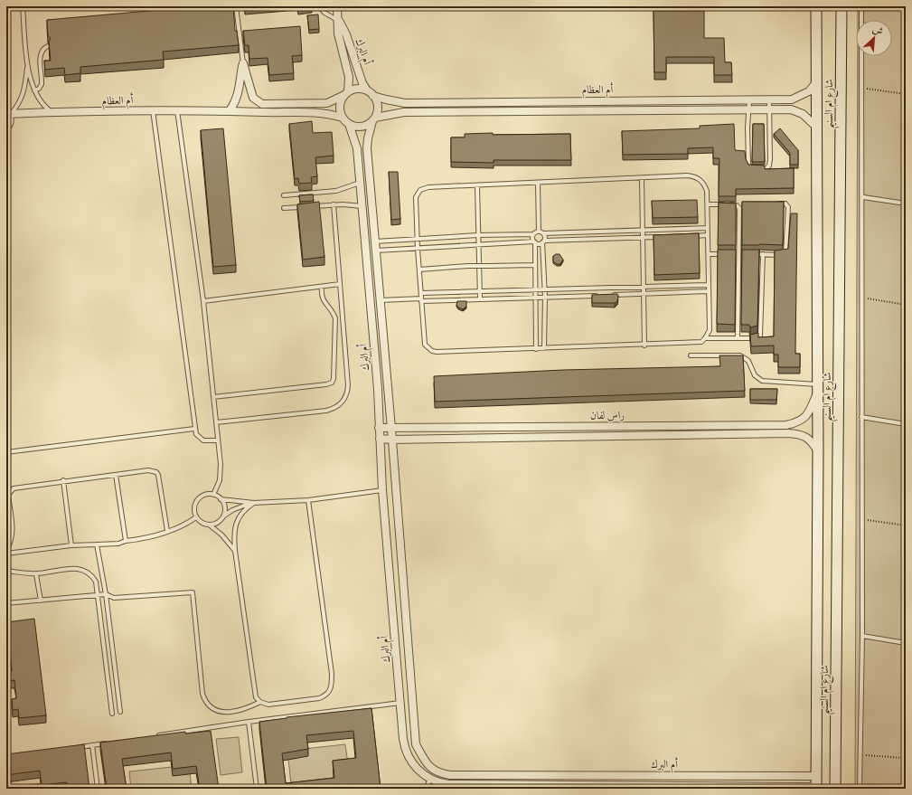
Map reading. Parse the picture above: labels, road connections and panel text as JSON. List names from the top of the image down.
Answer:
{
  "streets": {
    "main road": ["شارع ام السنيم"],
    "street": ["أم البرك", "أم العظام", "راس لفان"]
  },
  "crossings": [
    ["أم البرك", "أم العظام"],
    ["أم البرك", "شارع ام السنيم"],
    ["أم البرك", "راس لفان"],
    ["أم العظام", "شارع ام السنيم"],
    ["شارع ام السنيم", "راس لفان"]
  ],
  "north": "top right"
}
